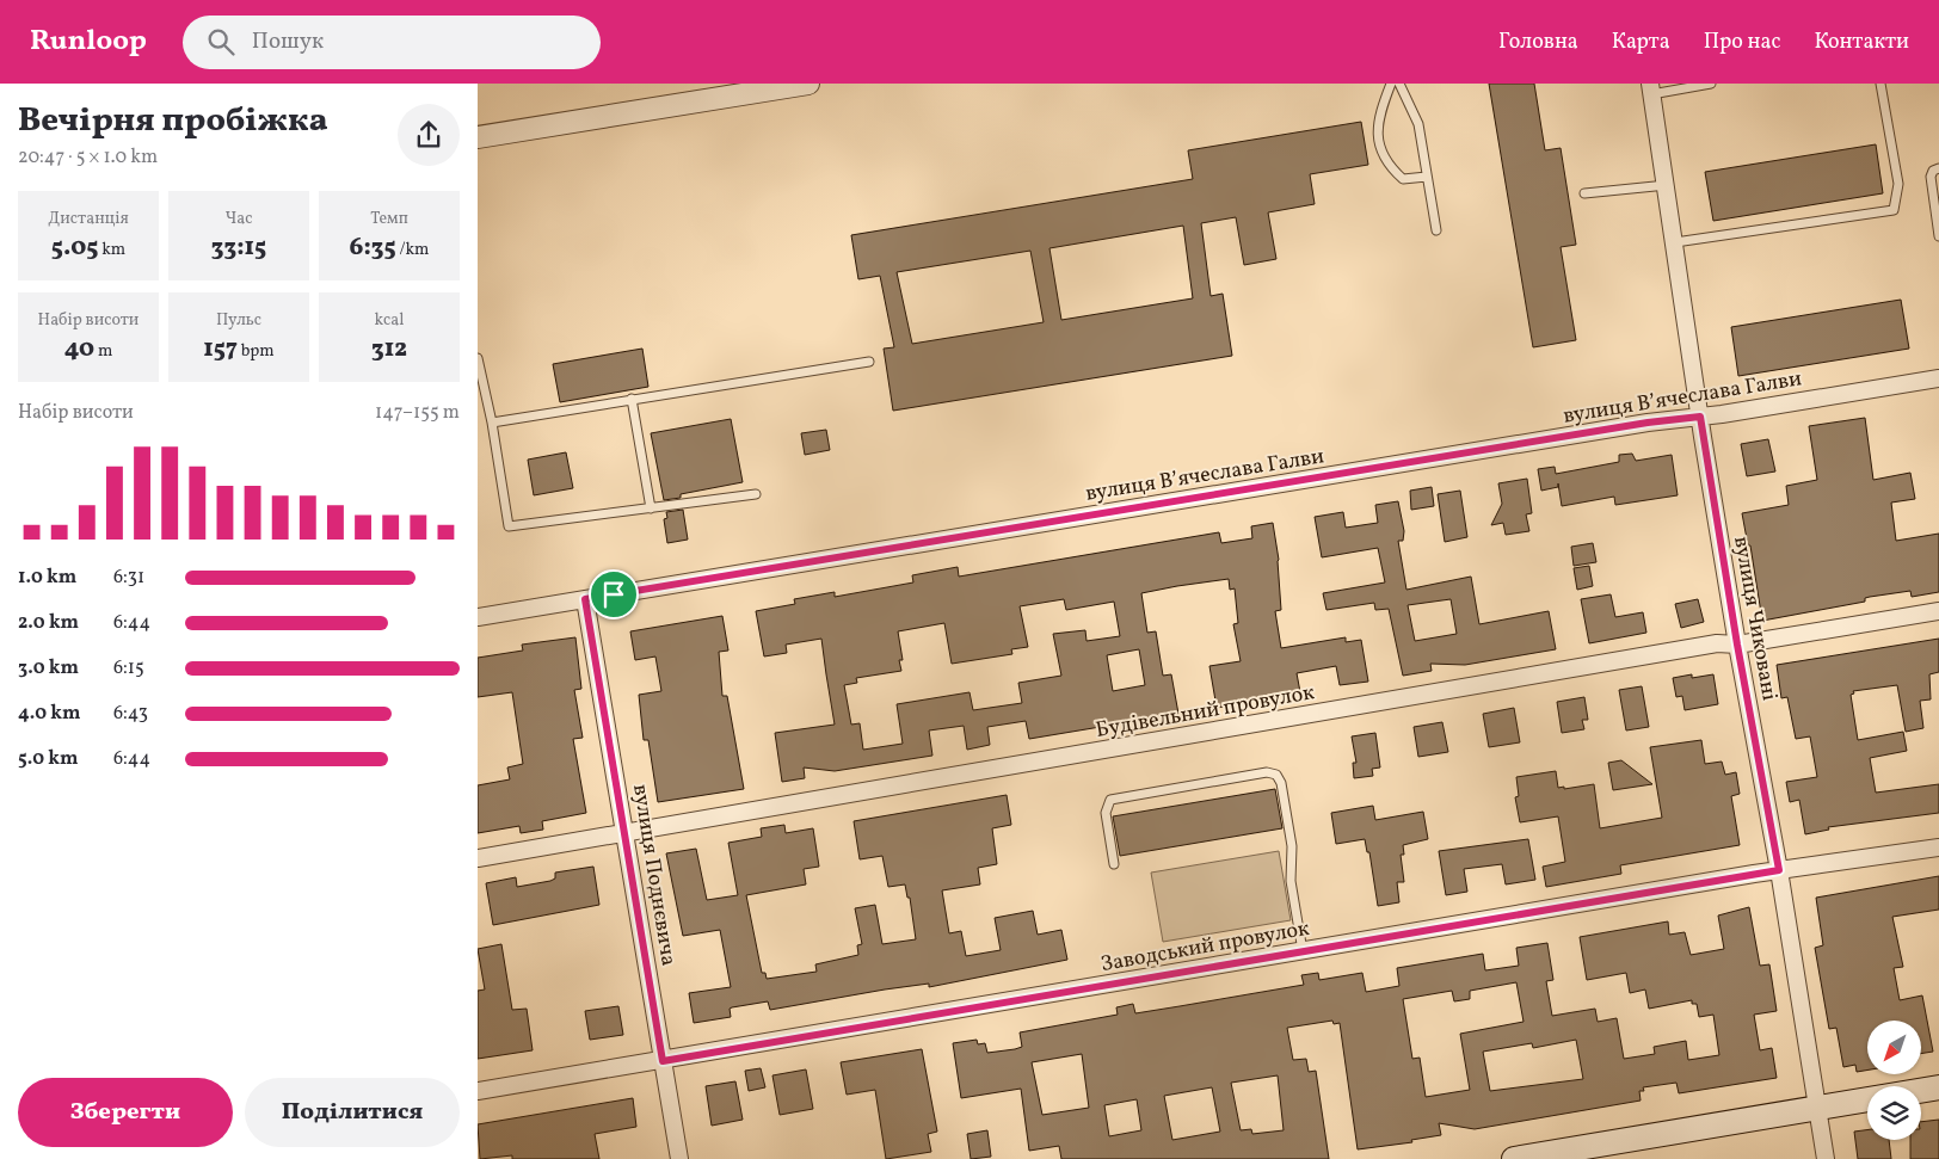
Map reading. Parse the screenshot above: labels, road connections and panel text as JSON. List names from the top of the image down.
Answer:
{
  "streets": {
    "street": [
      "вулиця Вʼячеслава Галви",
      "вулиця Чиковані",
      "Будівельний провулок",
      "вулиця Поднєвича",
      "Заводський провулок"
    ]
  },
  "crossings": [
    ["вулиця Вʼячеслава Галви", "вулиця Чиковані"],
    ["вулиця Вʼячеслава Галви", "вулиця Поднєвича"],
    ["вулиця Чиковані", "Будівельний провулок"],
    ["вулиця Чиковані", "Заводський провулок"],
    ["Будівельний провулок", "вулиця Поднєвича"],
    ["вулиця Поднєвича", "Заводський провулок"]
  ],
  "north": "bottom left",
  "page": {
    "header": "Runloop",
    "search": "Пошук",
    "nav": [
      "Головна",
      "Карта",
      "Про нас",
      "Контакти"
    ],
    "heading": ["Вечірня пробіжка", "20:47 · 5 × 1.0 km"],
    "stats": [
      ["Дистанція", "5.05 km"],
      ["Час", "33:15"],
      ["Темп", "6:35 /km"],
      ["Набір висоти", "40 m"],
      ["Пульс", "157 bpm"],
      ["kcal", "312"]
    ],
    "chart": ["Набір висоти", "147–155 m"],
    "list": [
      {
        "name": "1.0 km",
        "note": "6:31"
      },
      {
        "name": "2.0 km",
        "note": "6:44"
      },
      {
        "name": "3.0 km",
        "note": "6:15"
      },
      {
        "name": "4.0 km",
        "note": "6:43"
      },
      {
        "name": "5.0 km",
        "note": "6:44"
      }
    ],
    "buttons": ["Зберегти", "Поділитися"]
  }
}
